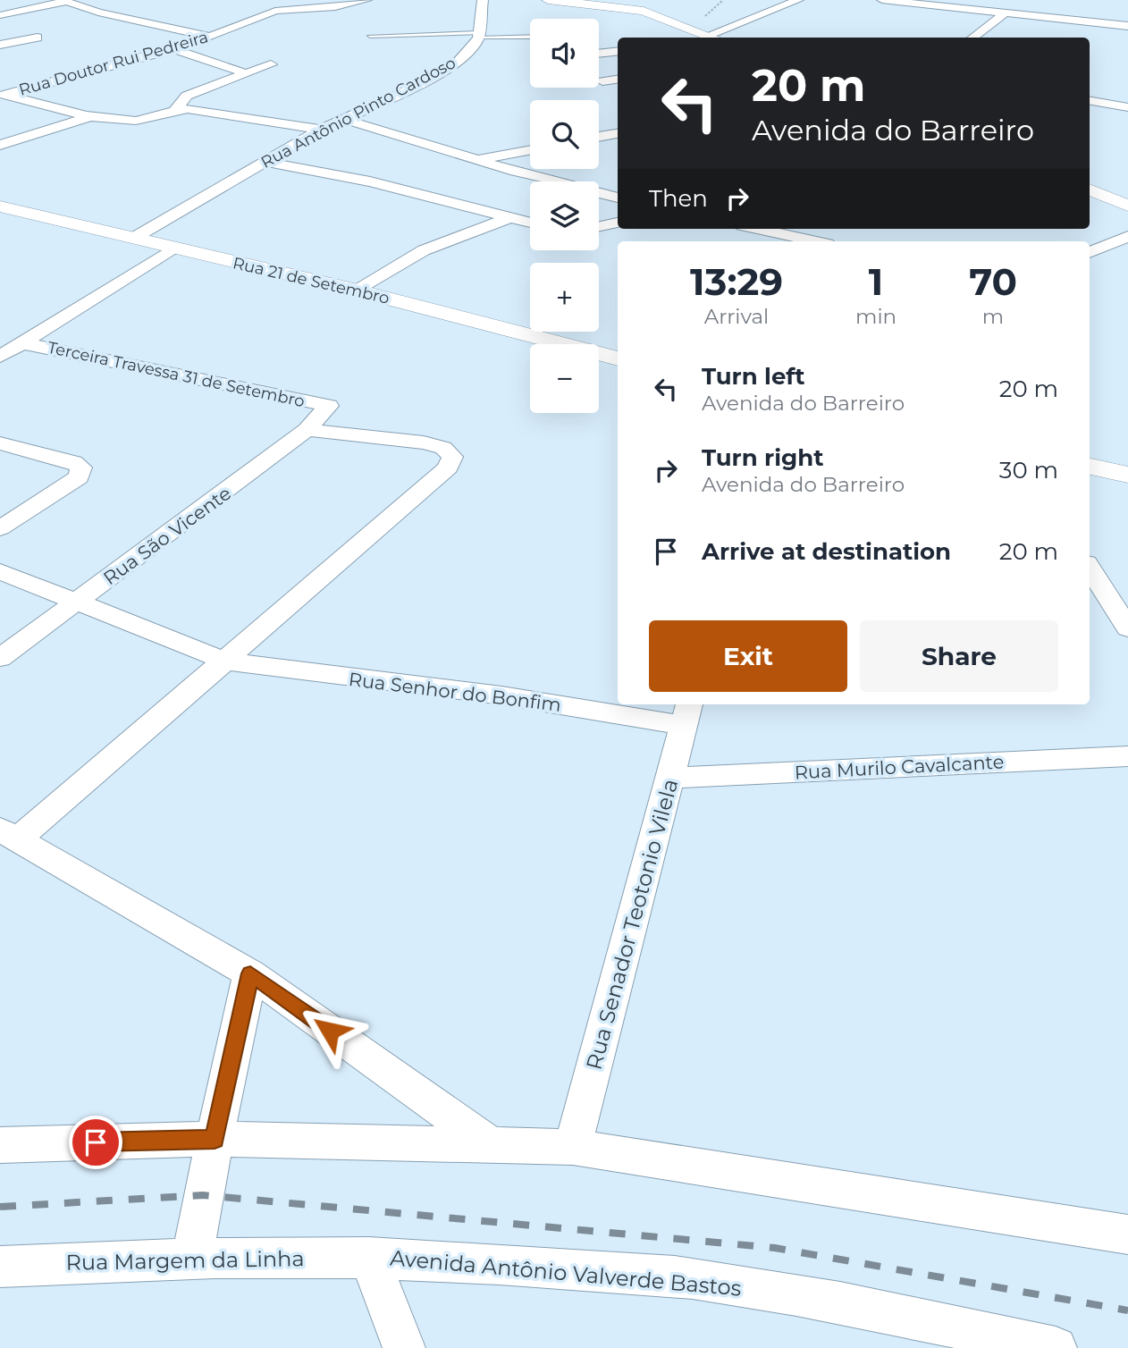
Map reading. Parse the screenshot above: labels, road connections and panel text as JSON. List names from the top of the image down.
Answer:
{
  "streets": {
    "street": [
      "Rua Doutor Rui Pedreira",
      "Rua Antônio Pinto Cardoso",
      "Rua 21 de Setembro",
      "Terceira Travessa 31 de Setembro",
      "Rua São Vicente",
      "Rua Senhor do Bonfim",
      "Rua Murilo Cavalcante",
      "Rua Senador Teotonio Vilela",
      "Rua Margem da Linha",
      "Avenida Antônio Valverde Bastos"
    ]
  },
  "crossings": [
    ["Rua Antônio Pinto Cardoso", "Rua 21 de Setembro"],
    ["Terceira Travessa 31 de Setembro", "Rua São Vicente"],
    ["Rua São Vicente", "Rua Senhor do Bonfim"],
    ["Rua Senhor do Bonfim", "Rua Senador Teotonio Vilela"],
    ["Rua Murilo Cavalcante", "Rua Senador Teotonio Vilela"],
    ["Rua Margem da Linha", "Avenida Antônio Valverde Bastos"]
  ],
  "page": {
    "map_buttons": ["+", "−"],
    "turn": ["20 m", "Avenida do Barreiro"],
    "then": "Then",
    "eta": [
      "13:29",
      "Arrival",
      "1",
      "min",
      "70",
      "m"
    ],
    "list": [
      {
        "name": "Turn left",
        "note": "Avenida do Barreiro",
        "value": "20 m"
      },
      {
        "name": "Turn right",
        "note": "Avenida do Barreiro",
        "value": "30 m"
      },
      {
        "name": "Arrive at destination",
        "value": "20 m"
      }
    ],
    "buttons": ["Exit", "Share"]
  }
}
